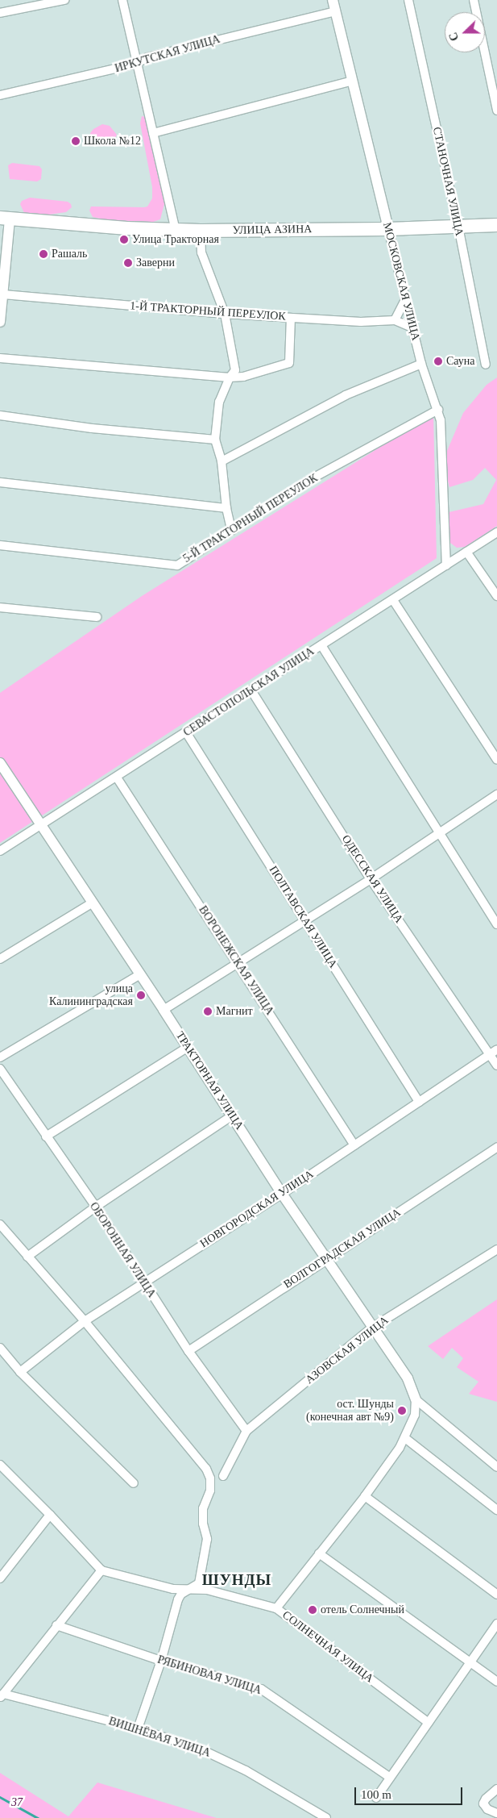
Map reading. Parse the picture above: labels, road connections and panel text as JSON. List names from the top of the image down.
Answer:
{
  "streets": {
    "main road": ["УЛИЦА АЗИНА"],
    "street": [
      "ИРКУТСКАЯ УЛИЦА",
      "СТАНОЧНАЯ УЛИЦА",
      "МОСКОВСКАЯ УЛИЦА",
      "1-Й ТРАКТОРНЫЙ ПЕРЕУЛОК",
      "5-Й ТРАКТОРНЫЙ ПЕРЕУЛОК",
      "СЕВАСТОПОЛЬСКАЯ УЛИЦА",
      "ОДЕССКАЯ УЛИЦА",
      "ПОЛТАВСКАЯ УЛИЦА",
      "ВОРОНЕЖСКАЯ УЛИЦА",
      "ТРАКТОРНАЯ УЛИЦА",
      "НОВГОРОДСКАЯ УЛИЦА",
      "ВОЛГОГРАДСКАЯ УЛИЦА",
      "ОБОРОННАЯ УЛИЦА",
      "АЗОВСКАЯ УЛИЦА",
      "СОЛНЕЧНАЯ УЛИЦА",
      "РЯБИНОВАЯ УЛИЦА",
      "ВИШНЁВАЯ УЛИЦА"
    ]
  },
  "crossings": [
    ["ИРКУТСКАЯ УЛИЦА", "МОСКОВСКАЯ УЛИЦА"],
    ["СТАНОЧНАЯ УЛИЦА", "УЛИЦА АЗИНА"],
    ["УЛИЦА АЗИНА", "МОСКОВСКАЯ УЛИЦА"],
    ["МОСКОВСКАЯ УЛИЦА", "1-Й ТРАКТОРНЫЙ ПЕРЕУЛОК"],
    ["МОСКОВСКАЯ УЛИЦА", "5-Й ТРАКТОРНЫЙ ПЕРЕУЛОК"],
    ["МОСКОВСКАЯ УЛИЦА", "СЕВАСТОПОЛЬСКАЯ УЛИЦА"],
    ["СЕВАСТОПОЛЬСКАЯ УЛИЦА", "ОДЕССКАЯ УЛИЦА"],
    ["СЕВАСТОПОЛЬСКАЯ УЛИЦА", "ПОЛТАВСКАЯ УЛИЦА"],
    ["СЕВАСТОПОЛЬСКАЯ УЛИЦА", "ВОРОНЕЖСКАЯ УЛИЦА"],
    ["СЕВАСТОПОЛЬСКАЯ УЛИЦА", "ТРАКТОРНАЯ УЛИЦА"],
    ["ОДЕССКАЯ УЛИЦА", "НОВГОРОДСКАЯ УЛИЦА"],
    ["ПОЛТАВСКАЯ УЛИЦА", "НОВГОРОДСКАЯ УЛИЦА"],
    ["ВОРОНЕЖСКАЯ УЛИЦА", "НОВГОРОДСКАЯ УЛИЦА"],
    ["ТРАКТОРНАЯ УЛИЦА", "НОВГОРОДСКАЯ УЛИЦА"],
    ["ТРАКТОРНАЯ УЛИЦА", "ВОЛГОГРАДСКАЯ УЛИЦА"],
    ["ТРАКТОРНАЯ УЛИЦА", "АЗОВСКАЯ УЛИЦА"],
    ["НОВГОРОДСКАЯ УЛИЦА", "ОБОРОННАЯ УЛИЦА"],
    ["ВОЛГОГРАДСКАЯ УЛИЦА", "ОБОРОННАЯ УЛИЦА"],
    ["ОБОРОННАЯ УЛИЦА", "АЗОВСКАЯ УЛИЦА"]
  ],
  "districts": ["ШУНДЫ"],
  "parks": ["37"],
  "places": [
    "Школа №12",
    "Улица Тракторная",
    "Рашаль",
    "Заверни",
    "Сауна",
    "улица Калининградская",
    "Магнит",
    "ост. Шунды (конечная авт №9)",
    "отель Солнечный"
  ],
  "scale_bar": "100 m",
  "north": "left"
}
